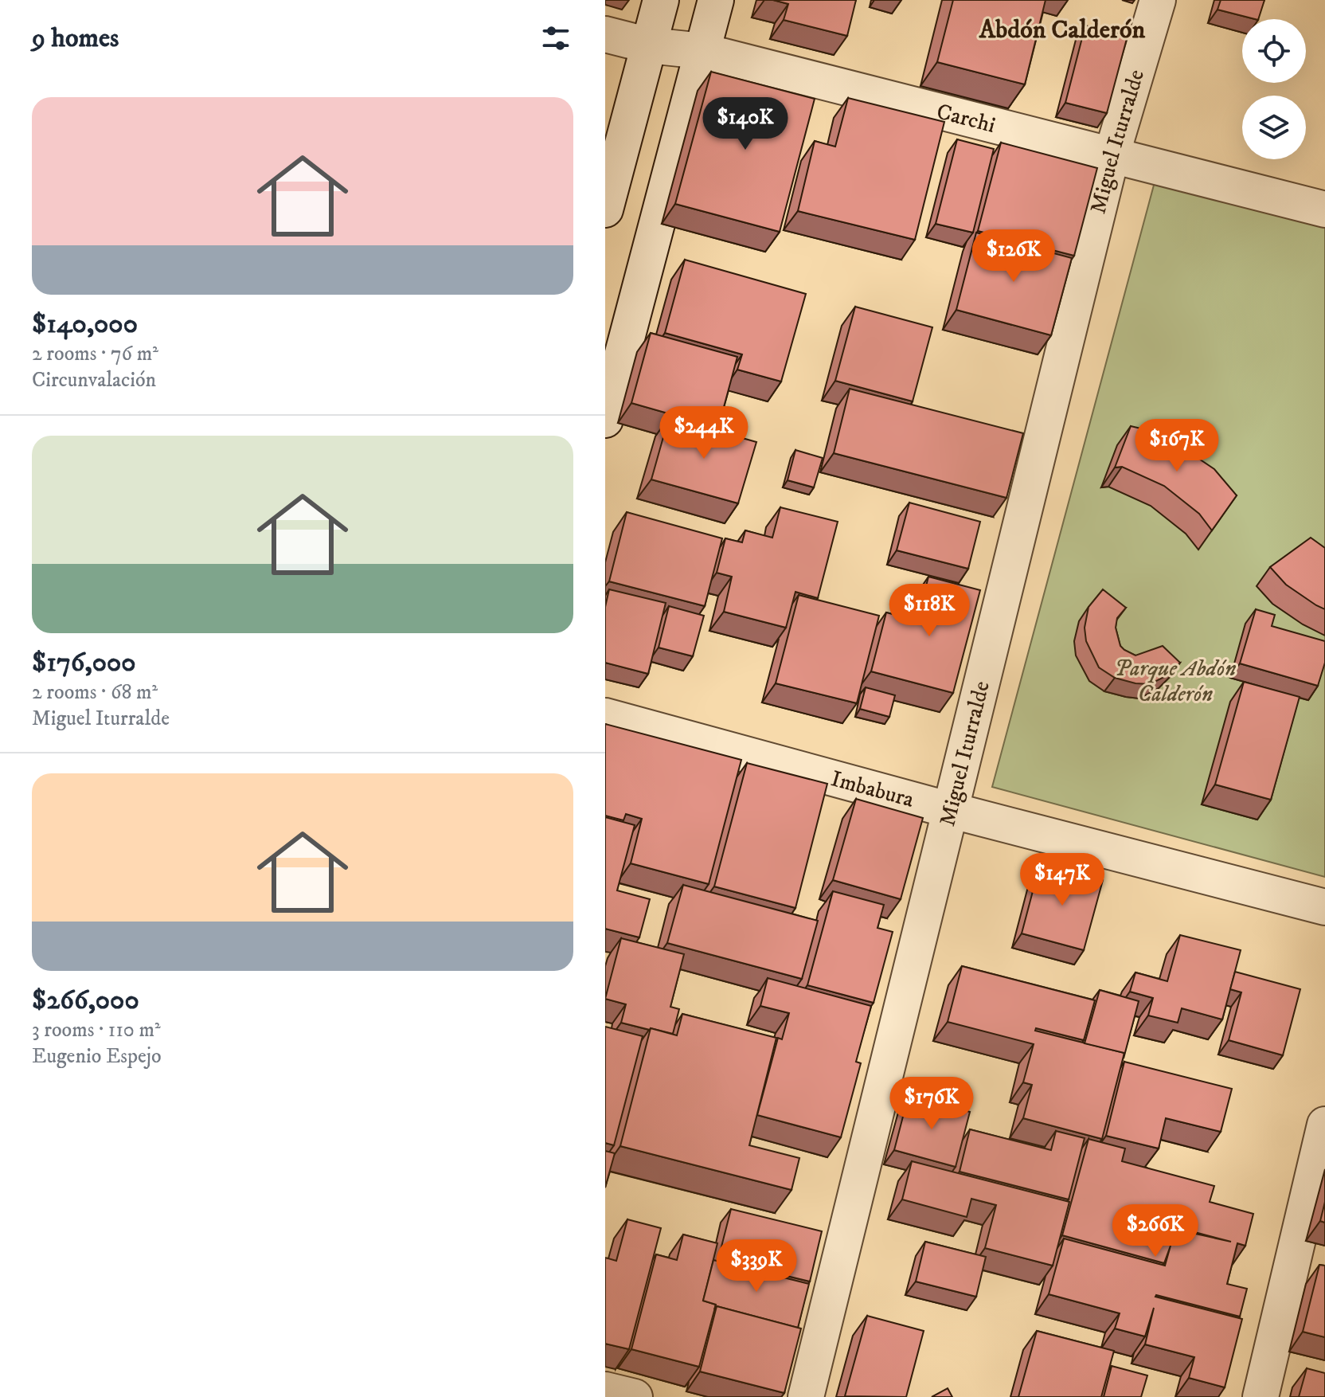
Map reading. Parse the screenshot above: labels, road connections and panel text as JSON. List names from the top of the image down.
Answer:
{
  "streets": {
    "street": ["Carchi", "Miguel Iturralde", "Imbabura"]
  },
  "crossings": [
    ["Carchi", "Miguel Iturralde"],
    ["Miguel Iturralde", "Imbabura"]
  ],
  "districts": ["Abdón Calderón"],
  "parks": ["Parque Abdón Calderón"],
  "page": {
    "heading": "9 homes",
    "list": [
      {
        "name": "$140,000",
        "note": "2 rooms · 76 m² · Circunvalación"
      },
      {
        "name": "$176,000",
        "note": "2 rooms · 68 m² · Miguel Iturralde"
      },
      {
        "name": "$266,000",
        "note": "3 rooms · 110 m² · Eugenio Espejo"
      }
    ],
    "price": [
      "$140K",
      "$126K",
      "$244K",
      "$167K",
      "$118K",
      "$147K",
      "$176K",
      "$266K",
      "$339K"
    ]
  }
}
